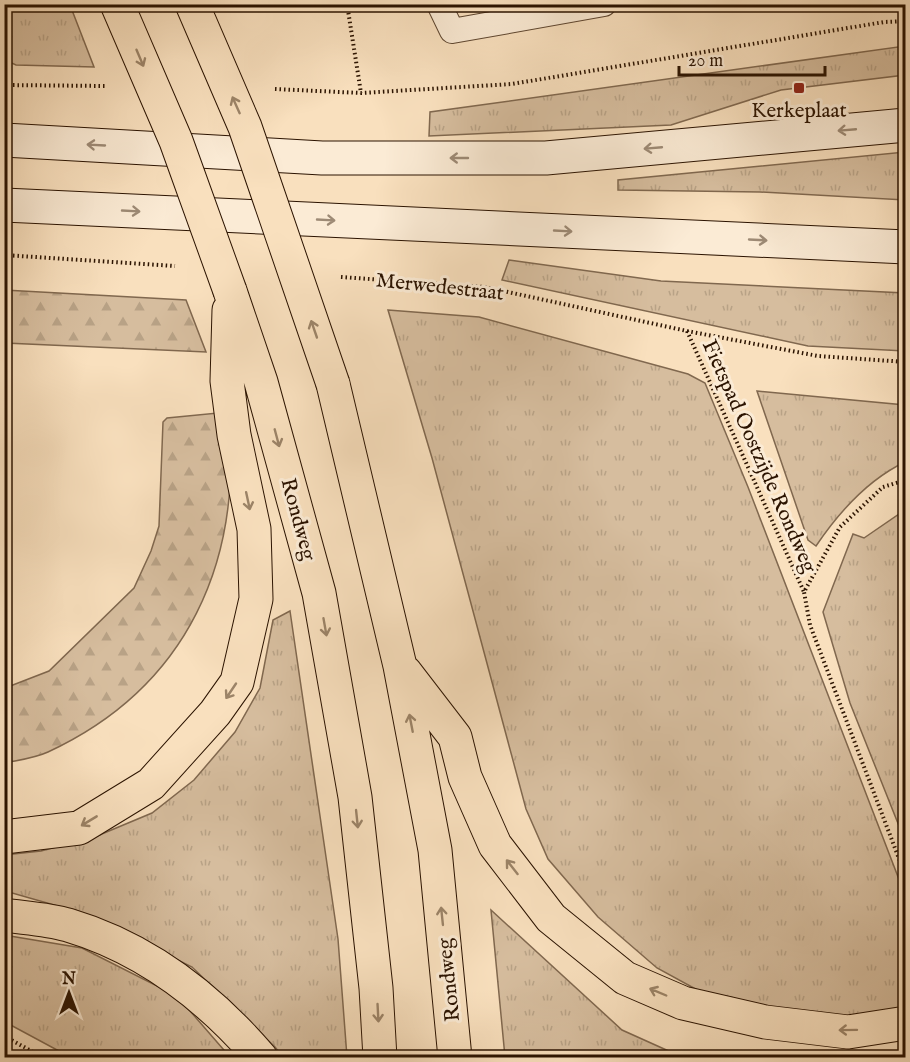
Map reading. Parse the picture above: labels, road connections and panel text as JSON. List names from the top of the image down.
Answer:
{
  "streets": {
    "main road": ["Rondweg"],
    "path": ["Merwedestraat", "Fietspad Oostzijde Rondweg"]
  },
  "crossings": [
    ["Merwedestraat", "Fietspad Oostzijde Rondweg"]
  ],
  "places": {
    "transit": ["Kerkeplaat"]
  },
  "scale_bar": "20 m",
  "north": "top"
}
